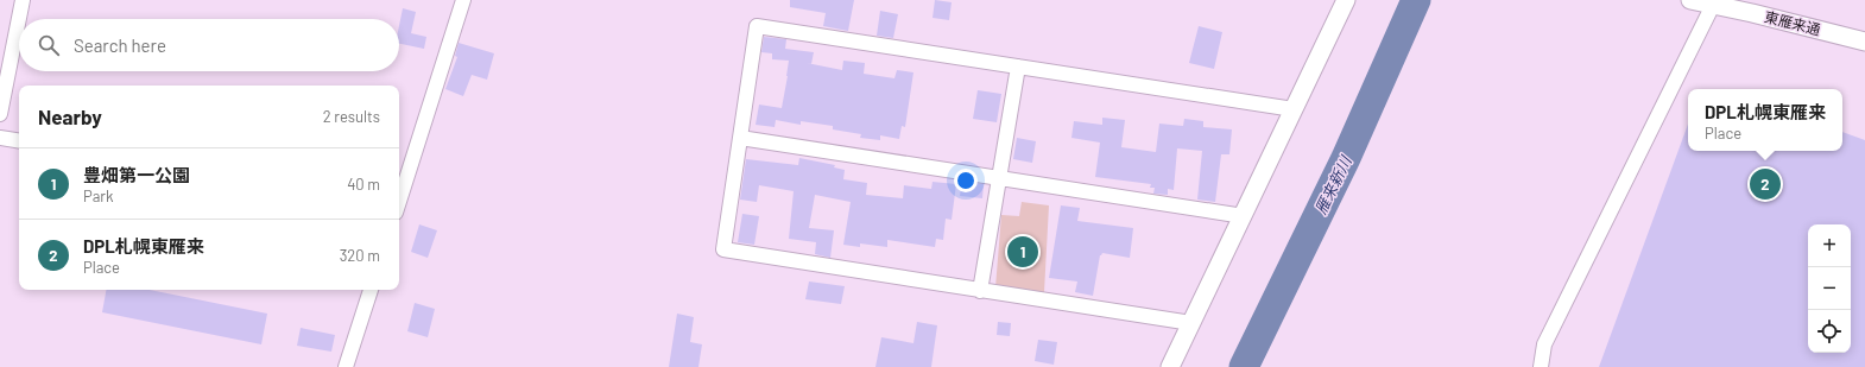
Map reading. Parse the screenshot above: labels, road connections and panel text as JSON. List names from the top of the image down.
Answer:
{
  "streets": {
    "street": ["東雁来通"]
  },
  "water": ["雁来新川"],
  "page": {
    "search": "Search here",
    "heading": ["Nearby", "2 results"],
    "popup": ["DPL札幌東雁来", "Place"],
    "list": [
      {
        "mark": "1",
        "name": "豊畑第一公園",
        "note": "Park",
        "value": "40 m"
      },
      {
        "mark": "2",
        "name": "DPL札幌東雁来",
        "note": "Place",
        "value": "320 m"
      }
    ],
    "pins": ["2", "1"],
    "map_buttons": ["+", "−"]
  }
}
